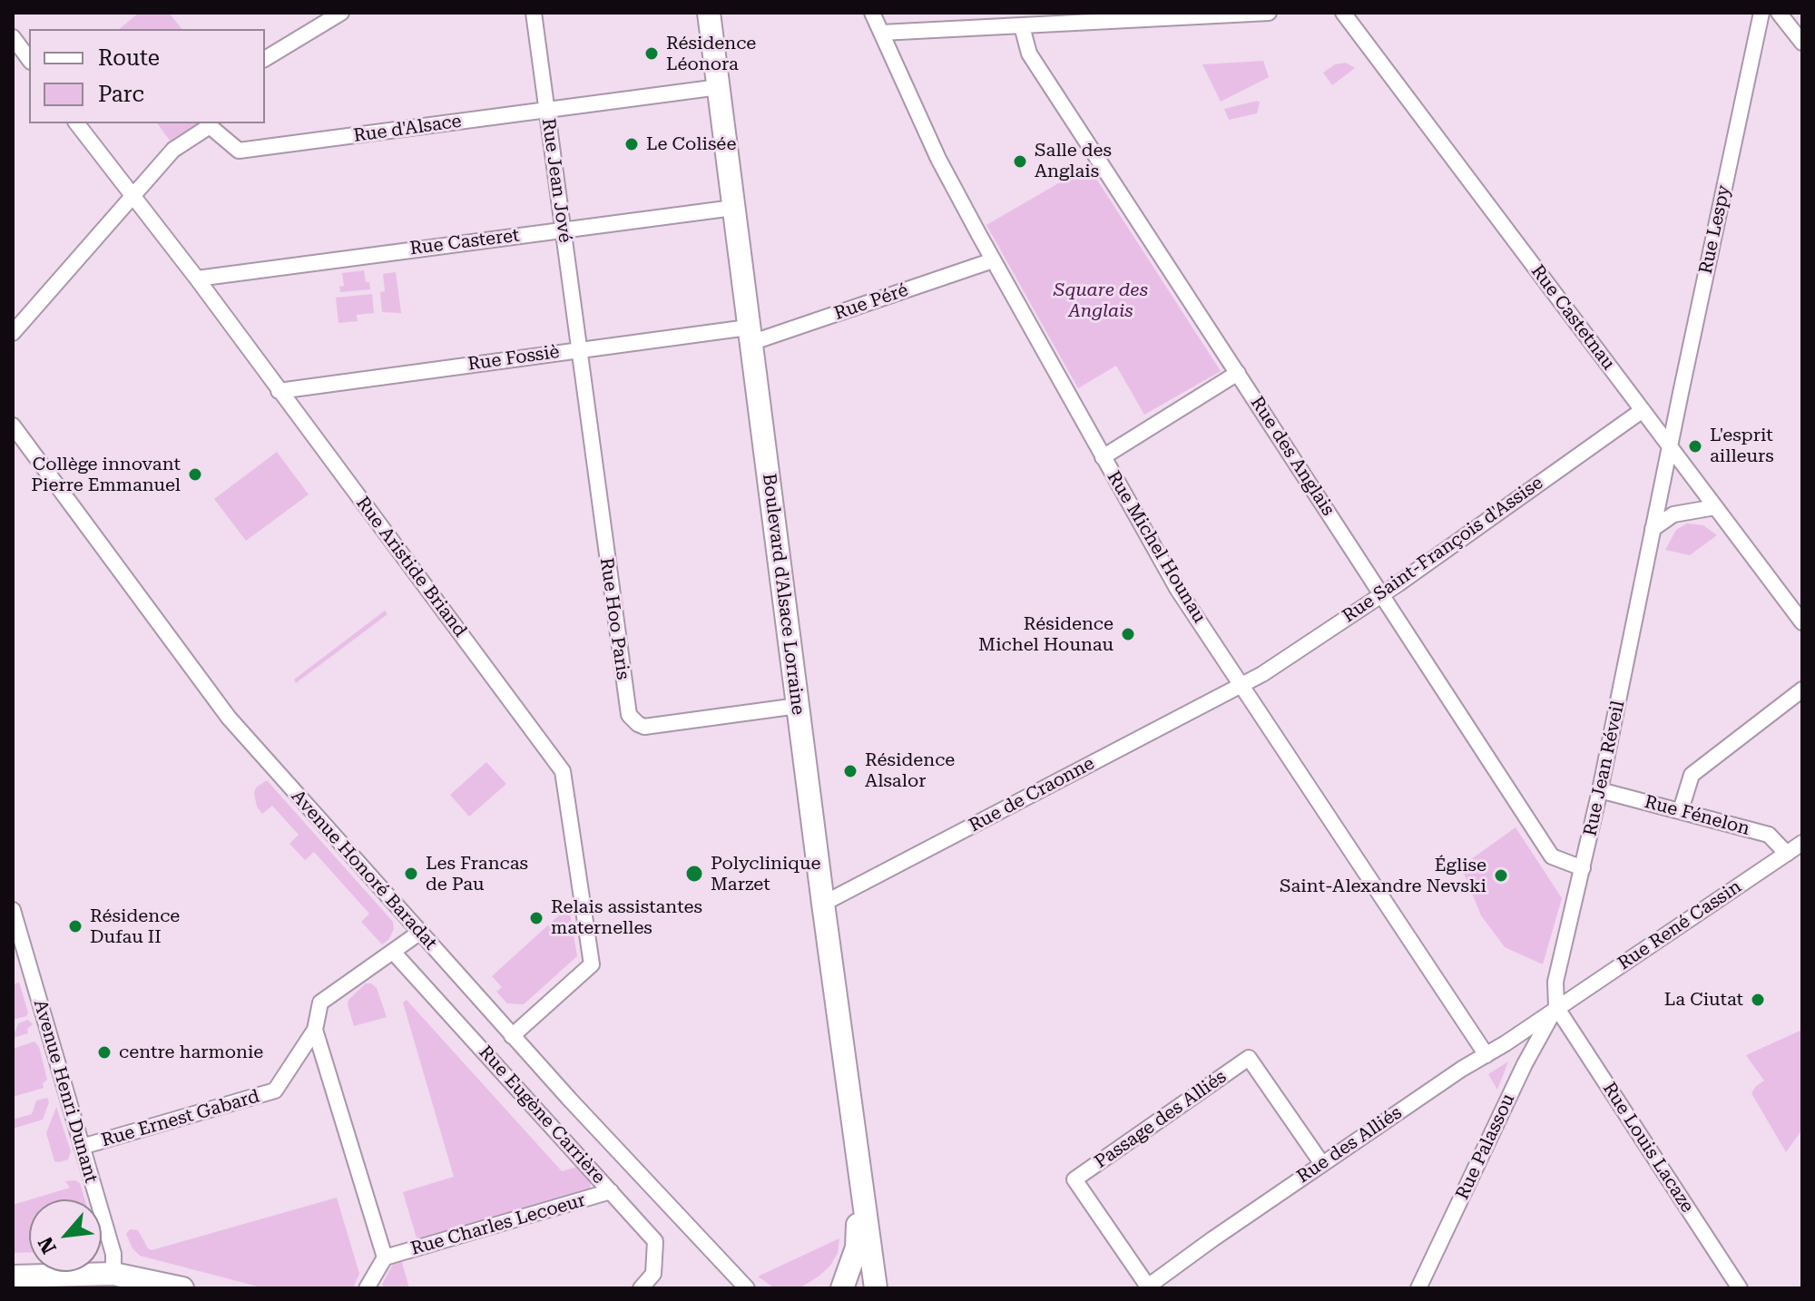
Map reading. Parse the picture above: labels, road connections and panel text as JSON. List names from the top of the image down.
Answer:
{
  "streets": {
    "main road": ["Boulevard d'Alsace Lorraine"],
    "street": [
      "Rue d'Alsace",
      "Rue Jean Jové",
      "Rue Lespy",
      "Rue Casteret",
      "Rue Péré",
      "Rue Castetnau",
      "Rue Fossiè",
      "Rue des Anglais",
      "Rue Michel Hounau",
      "Rue Saint-François d'Assise",
      "Rue Aristide Briand",
      "Rue Hoo Paris",
      "Rue Jean Réveil",
      "Rue de Craonne",
      "Rue Fénelon",
      "Avenue Honoré Baradat",
      "Rue René Cassin",
      "Avenue Henri Dunant",
      "Rue Eugène Carrière",
      "Rue Ernest Gabard",
      "Passage des Alliés",
      "Rue des Alliés",
      "Rue Palassou",
      "Rue Louis Lacaze",
      "Rue Charles Lecoeur"
    ]
  },
  "crossings": [
    ["Rue d'Alsace", "Rue Jean Jové"],
    ["Rue d'Alsace", "Rue Aristide Briand"],
    ["Rue d'Alsace", "Boulevard d'Alsace Lorraine"],
    ["Rue Jean Jové", "Rue Casteret"],
    ["Rue Jean Jové", "Rue Fossiè"],
    ["Rue Jean Jové", "Rue Hoo Paris"],
    ["Rue Lespy", "Rue Castetnau"],
    ["Rue Lespy", "Rue Jean Réveil"],
    ["Rue Casteret", "Rue Aristide Briand"],
    ["Rue Casteret", "Boulevard d'Alsace Lorraine"],
    ["Rue Péré", "Rue Fossiè"],
    ["Rue Péré", "Rue Michel Hounau"],
    ["Rue Péré", "Boulevard d'Alsace Lorraine"],
    ["Rue Castetnau", "Rue Saint-François d'Assise"],
    ["Rue Castetnau", "Rue Jean Réveil"],
    ["Rue Fossiè", "Rue Aristide Briand"],
    ["Rue Fossiè", "Boulevard d'Alsace Lorraine"],
    ["Rue Fossiè", "Rue Hoo Paris"],
    ["Rue des Anglais", "Rue Saint-François d'Assise"],
    ["Rue des Anglais", "Rue Jean Réveil"],
    ["Rue Michel Hounau", "Rue Saint-François d'Assise"],
    ["Rue Michel Hounau", "Rue de Craonne"],
    ["Rue Michel Hounau", "Rue des Alliés"],
    ["Rue Saint-François d'Assise", "Rue de Craonne"],
    ["Rue Aristide Briand", "Avenue Honoré Baradat"],
    ["Boulevard d'Alsace Lorraine", "Rue Hoo Paris"],
    ["Boulevard d'Alsace Lorraine", "Rue de Craonne"],
    ["Rue Jean Réveil", "Rue Fénelon"],
    ["Rue Jean Réveil", "Rue René Cassin"],
    ["Rue Jean Réveil", "Rue des Alliés"],
    ["Rue Jean Réveil", "Rue Palassou"],
    ["Rue Jean Réveil", "Rue Louis Lacaze"],
    ["Rue Fénelon", "Rue René Cassin"],
    ["Avenue Honoré Baradat", "Rue Ernest Gabard"],
    ["Rue René Cassin", "Rue des Alliés"],
    ["Rue René Cassin", "Rue Palassou"],
    ["Rue René Cassin", "Rue Louis Lacaze"],
    ["Avenue Henri Dunant", "Rue Ernest Gabard"],
    ["Rue Eugène Carrière", "Rue Ernest Gabard"],
    ["Rue Eugène Carrière", "Rue Charles Lecoeur"],
    ["Passage des Alliés", "Rue des Alliés"],
    ["Rue des Alliés", "Rue Palassou"],
    ["Rue des Alliés", "Rue Louis Lacaze"],
    ["Rue Palassou", "Rue Louis Lacaze"]
  ],
  "parks": ["Square des Anglais"],
  "places": [
    "Résidence Léonora",
    "Le Colisée",
    "Salle des Anglais",
    "L'esprit ailleurs",
    "Collège innovant Pierre Emmanuel",
    "Résidence Michel Hounau",
    "Résidence Alsalor",
    "Les Francas de Pau",
    "Polyclinique Marzet",
    "Église Saint-Alexandre Nevski",
    "Relais assistantes maternelles",
    "Résidence Dufau II",
    "La Ciutat",
    "centre harmonie"
  ],
  "legend": ["Route", "Parc"],
  "north": "bottom left"
}
